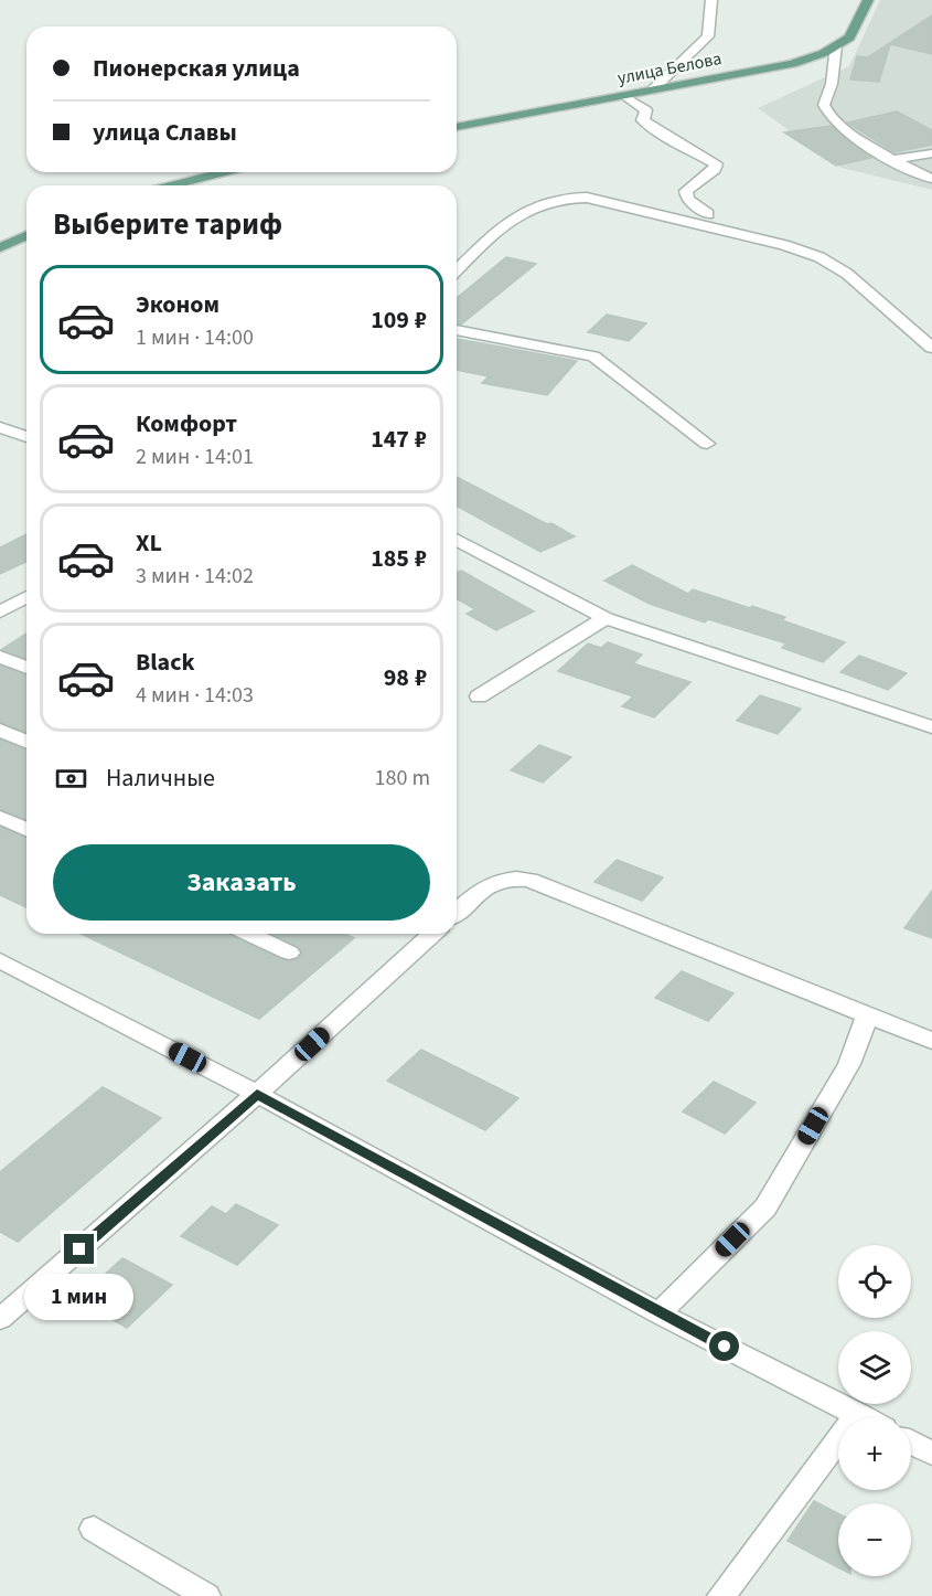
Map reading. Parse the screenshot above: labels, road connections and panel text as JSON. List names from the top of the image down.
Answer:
{
  "streets": {
    "main road": ["улица Белова"]
  },
  "page": {
    "banner": ["Пионерская улица", "улица Славы"],
    "heading": "Выберите тариф",
    "list": [
      {
        "name": "Эконом",
        "note": "1 мин · 14:00",
        "value": "109 ₽"
      },
      {
        "name": "Комфорт",
        "note": "2 мин · 14:01",
        "value": "147 ₽"
      },
      {
        "name": "XL",
        "note": "3 мин · 14:02",
        "value": "185 ₽"
      },
      {
        "name": "Black",
        "note": "4 мин · 14:03",
        "value": "98 ₽"
      }
    ],
    "pay": ["Наличные", "180 m"],
    "buttons": "Заказать",
    "map_buttons": ["+", "−"],
    "bubble": "1 мин"
  }
}
